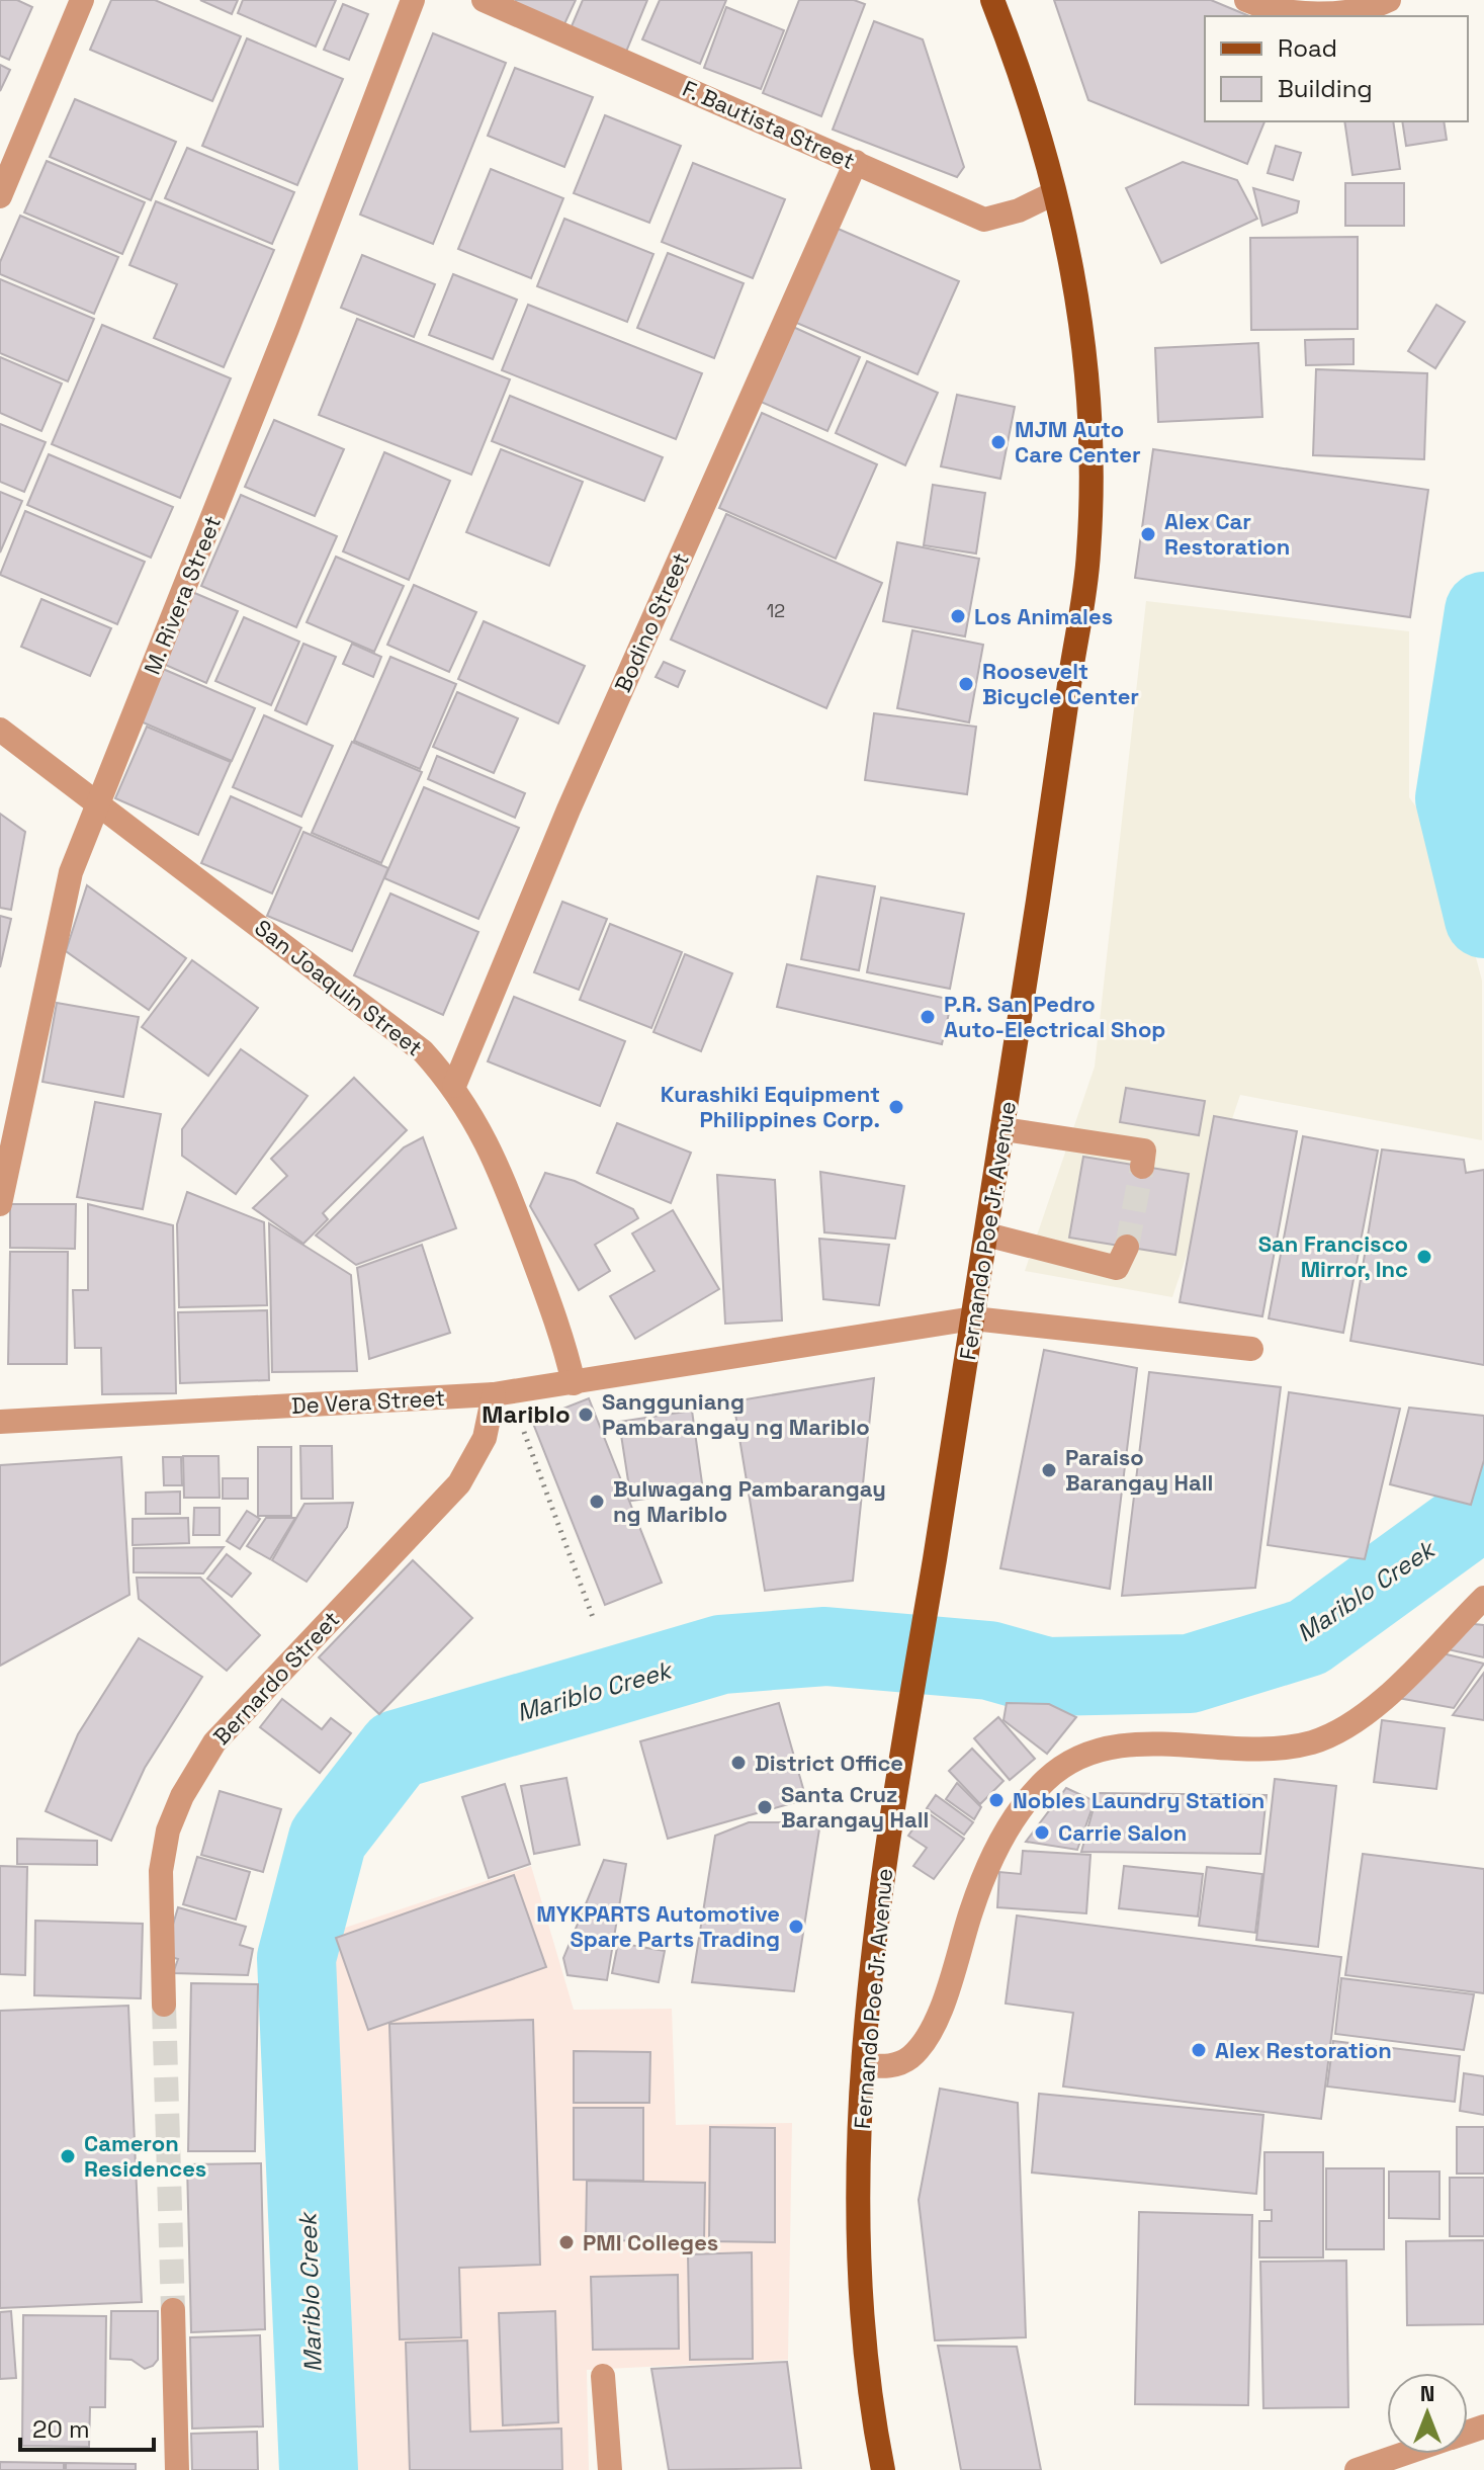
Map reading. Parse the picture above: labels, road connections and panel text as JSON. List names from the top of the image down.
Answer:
{
  "streets": {
    "main road": ["Fernando Poe Jr. Avenue"],
    "street": [
      "F. Bautista Street",
      "M. Rivera Street",
      "Bodino Street",
      "San Joaquin Street",
      "De Vera Street",
      "Bernardo Street"
    ]
  },
  "crossings": [
    ["F. Bautista Street", "Bodino Street"],
    ["F. Bautista Street", "Fernando Poe Jr. Avenue"],
    ["M. Rivera Street", "San Joaquin Street"],
    ["Bodino Street", "San Joaquin Street"],
    ["San Joaquin Street", "De Vera Street"],
    ["Fernando Poe Jr. Avenue", "De Vera Street"],
    ["De Vera Street", "Bernardo Street"]
  ],
  "districts": ["Mariblo"],
  "water": ["Mariblo Creek"],
  "places": [
    "MJM Auto Care Center",
    "Alex Car Restoration",
    "Los Animales",
    "Roosevelt Bicycle Center",
    "P.R. San Pedro Auto-Electrical Shop",
    "Kurashiki Equipment Philippines Corp.",
    "San Francisco Mirror, Inc",
    "Sangguniang Pambarangay ng Mariblo",
    "Paraiso Barangay Hall",
    "Bulwagang Pambarangay ng Mariblo",
    "District Office",
    "Nobles Laundry Station",
    "Santa Cruz Barangay Hall",
    "Carrie Salon",
    "MYKPARTS Automotive Spare Parts Trading",
    "Alex Restoration",
    "Cameron Residences",
    "PMI Colleges"
  ],
  "house_numbers": ["12"],
  "legend": ["Road", "Building"],
  "scale_bar": "20 m",
  "north": "top"
}
